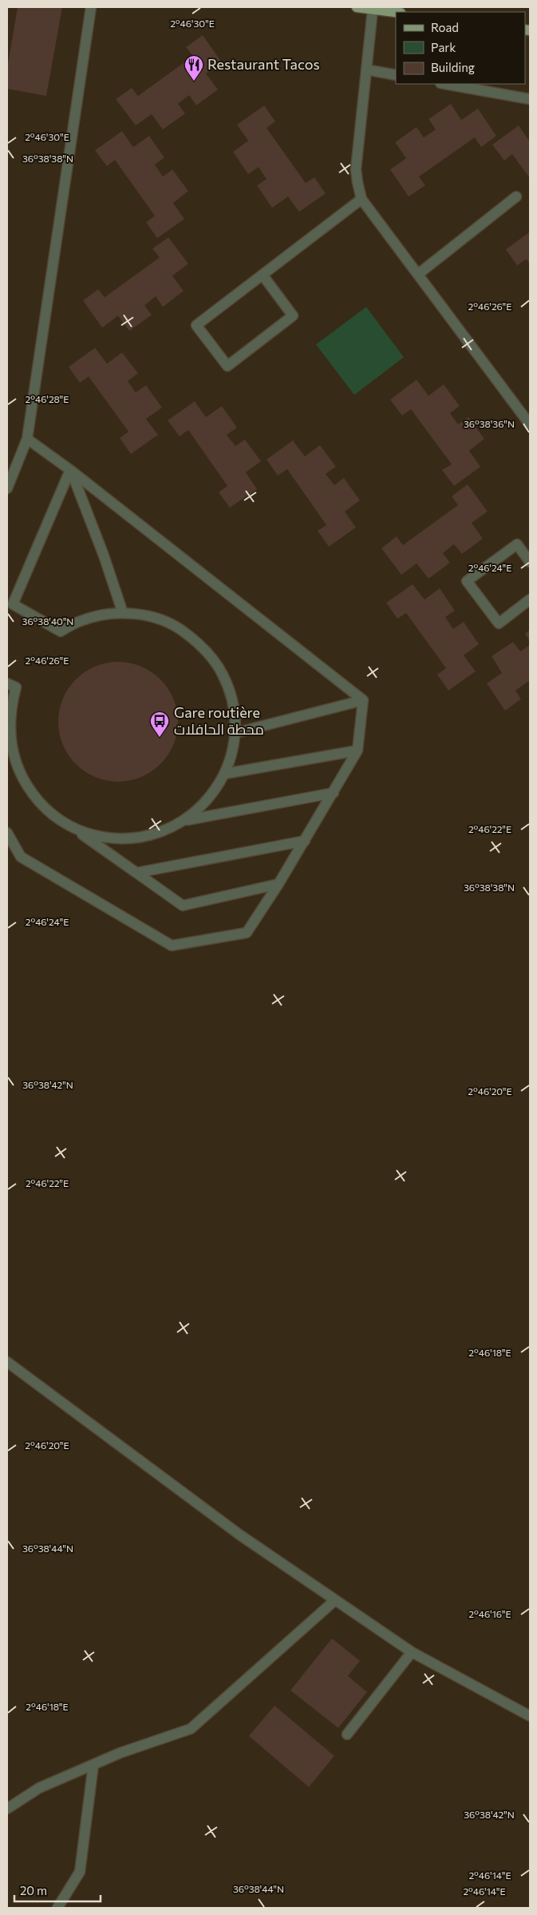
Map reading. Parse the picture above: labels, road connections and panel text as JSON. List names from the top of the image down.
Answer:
{
  "places": {
    "restaurant": ["Restaurant Tacos"],
    "bus stop": ["Gare routière محطة الحافلات"]
  },
  "legend": ["Road", "Park", "Building"],
  "scale_bar": "20 m",
  "coordinates": [
    "2°46'30\"E",
    "36°38'38\"N",
    "2°46'26\"E",
    "2°46'28\"E",
    "36°38'36\"N",
    "2°46'24\"E",
    "36°38'40\"N",
    "2°46'22\"E",
    "36°38'42\"N",
    "2°46'20\"E",
    "2°46'18\"E",
    "36°38'44\"N",
    "2°46'16\"E",
    "2°46'14\"E"
  ]
}
